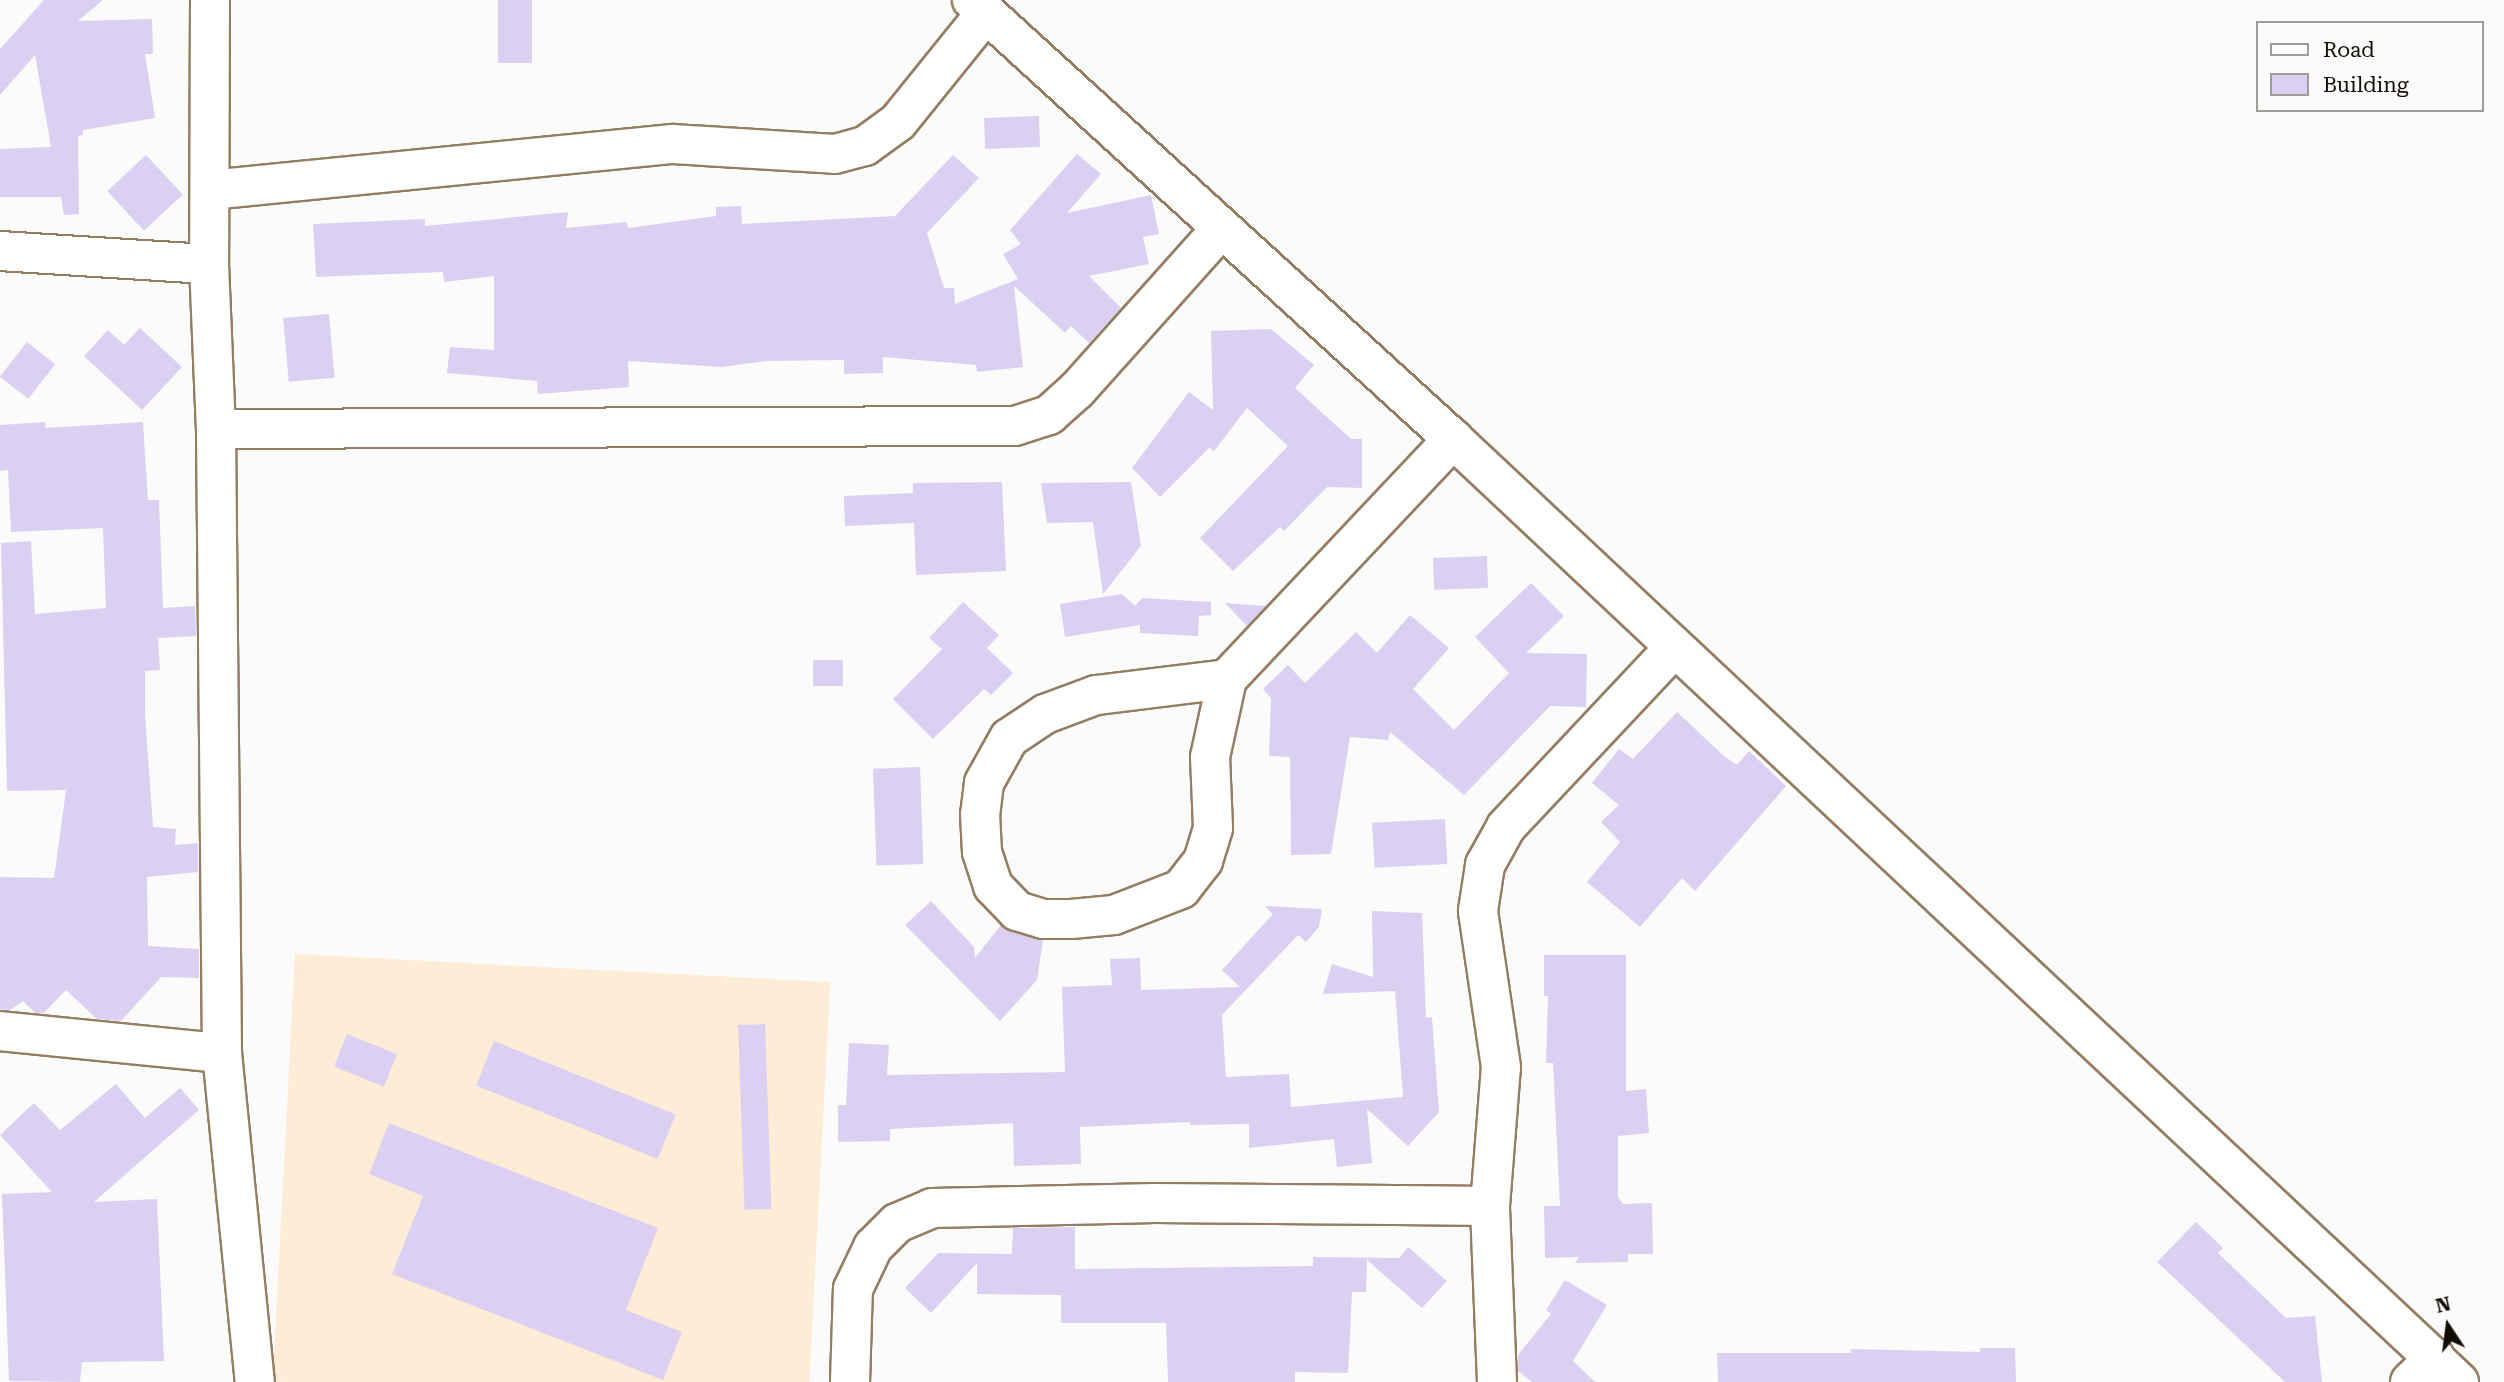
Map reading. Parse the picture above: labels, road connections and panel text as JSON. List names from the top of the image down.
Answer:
{
  "legend": ["Road", "Building"],
  "north": "top"
}
